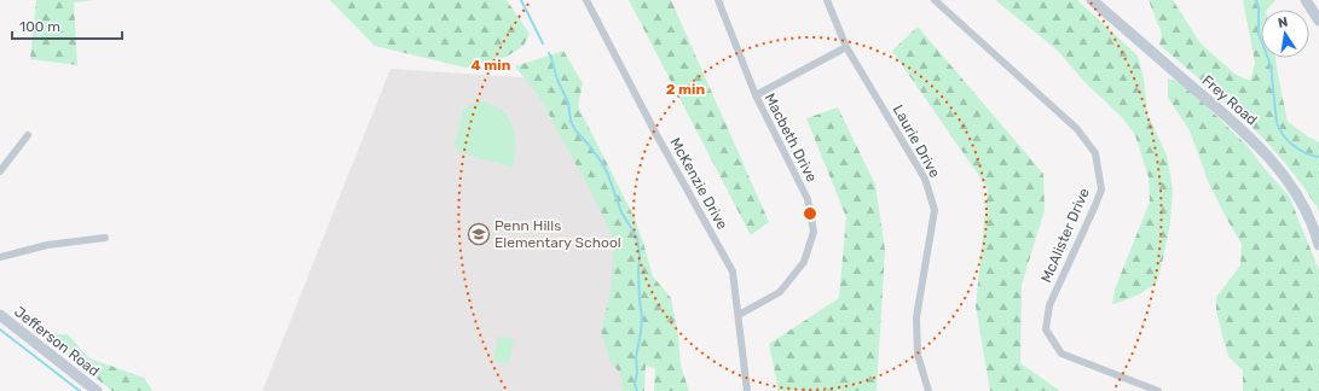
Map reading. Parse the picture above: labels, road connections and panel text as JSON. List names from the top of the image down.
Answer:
{
  "streets": {
    "street": [
      "Frey Road",
      "Macbeth Drive",
      "Laurie Drive",
      "McKenzie Drive",
      "McAlister Drive",
      "Jefferson Road"
    ]
  },
  "crossings": [
    ["Macbeth Drive", "McKenzie Drive"]
  ],
  "places": {
    "school or university": ["Penn Hills Elementary School"]
  },
  "scale_bar": "100 m",
  "north": "top",
  "rings": ["4 min", "2 min"]
}
